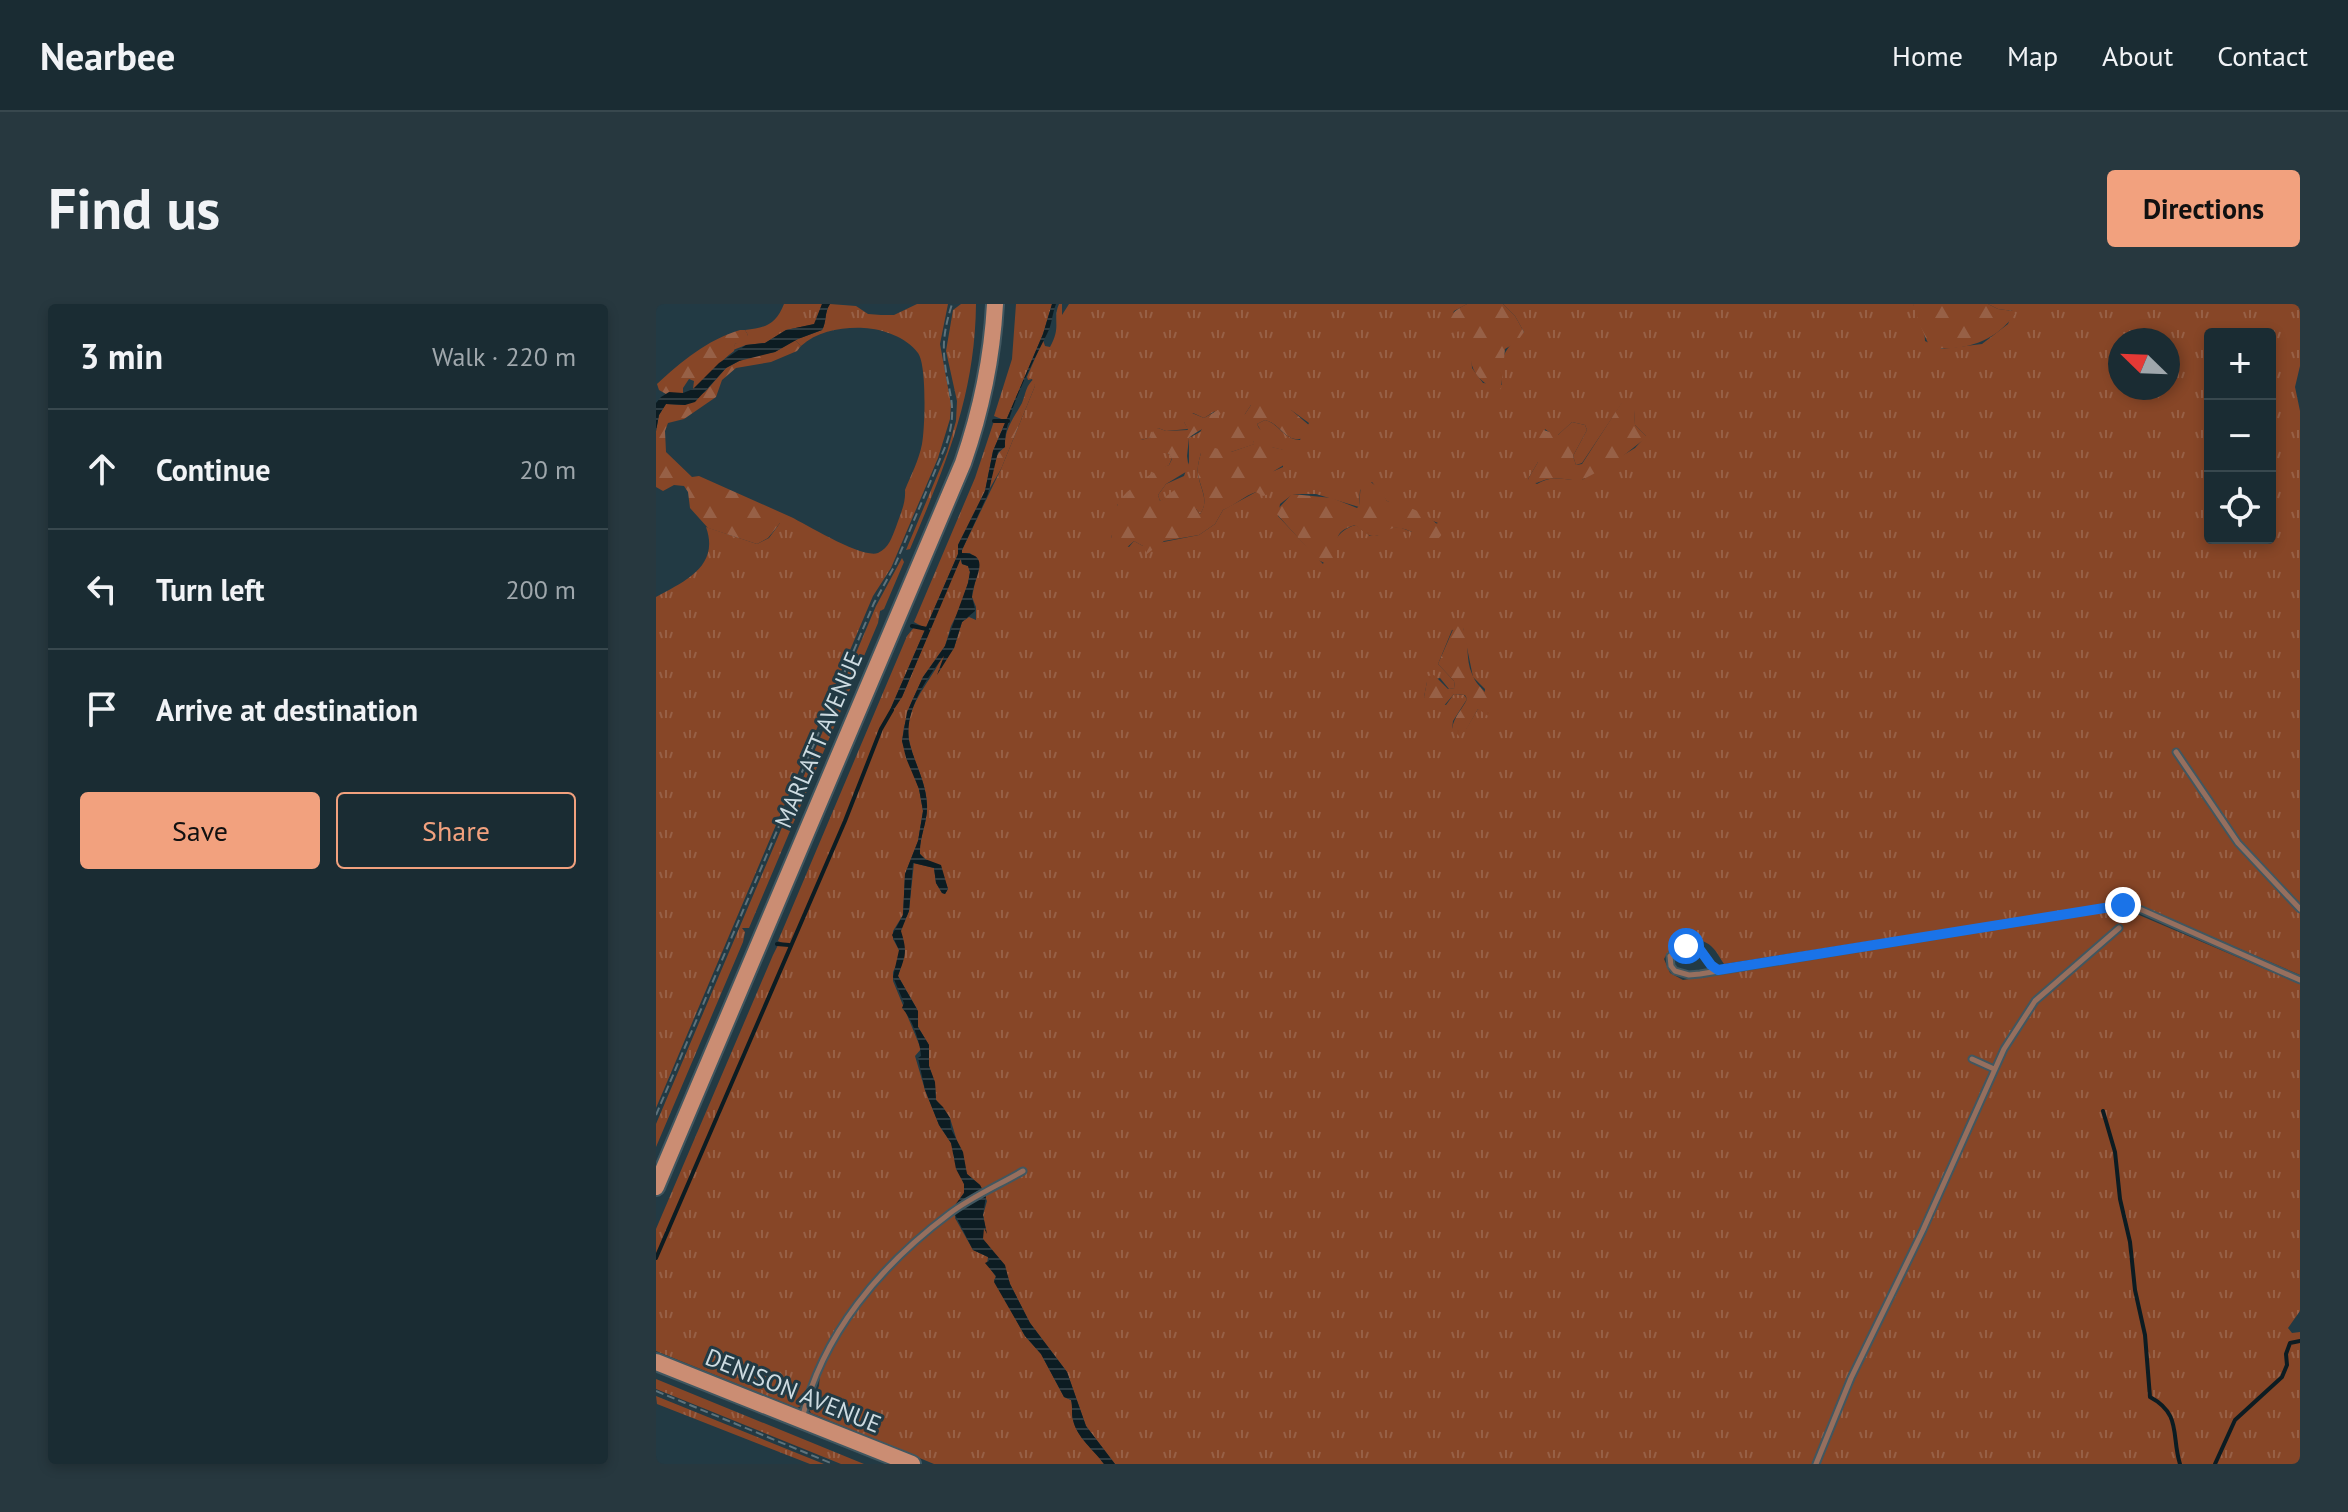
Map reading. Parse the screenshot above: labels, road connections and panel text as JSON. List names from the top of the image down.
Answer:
{
  "streets": {
    "main road": ["MARLATT AVENUE", "DENISON AVENUE"]
  },
  "north": "top left",
  "page": {
    "header": "Nearbee",
    "nav": [
      "Home",
      "Map",
      "About",
      "Contact"
    ],
    "buttons": [
      "Directions",
      ["Save", "Share"]
    ],
    "title": "Find us",
    "heading": ["3 min", "Walk · 220 m"],
    "map_buttons": ["+", "−"],
    "list": [
      ["Continue", "20 m"],
      ["Turn left", "200 m"],
      "Arrive at destination"
    ]
  }
}
